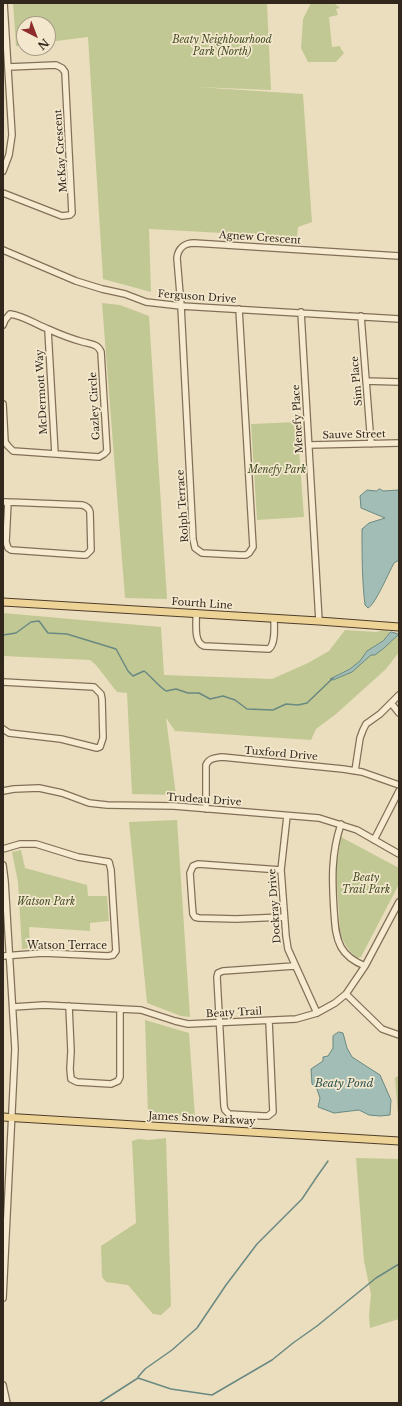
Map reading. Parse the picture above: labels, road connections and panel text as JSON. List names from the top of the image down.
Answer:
{
  "streets": {
    "main road": ["Fourth Line", "James Snow Parkway"],
    "street": [
      "McKay Crescent",
      "Agnew Crescent",
      "Ferguson Drive",
      "Sim Place",
      "McDermott Way",
      "Gazley Circle",
      "Menefy Place",
      "Sauve Street",
      "Rolph Terrace",
      "Tuxford Drive",
      "Trudeau Drive",
      "Dockray Drive",
      "Watson Terrace",
      "Beaty Trail"
    ]
  },
  "crossings": [
    ["Agnew Crescent", "Ferguson Drive"],
    ["Agnew Crescent", "Rolph Terrace"],
    ["Ferguson Drive", "Sim Place"],
    ["Ferguson Drive", "Menefy Place"],
    ["Ferguson Drive", "Rolph Terrace"],
    ["Sim Place", "Sauve Street"],
    ["McDermott Way", "Gazley Circle"],
    ["Menefy Place", "Sauve Street"],
    ["Menefy Place", "Fourth Line"],
    ["Tuxford Drive", "Trudeau Drive"],
    ["Trudeau Drive", "Dockray Drive"],
    ["Dockray Drive", "Beaty Trail"]
  ],
  "water": ["Beaty Pond"],
  "parks": [
    "Beaty Neighbourhood Park (North)",
    "Menefy Park",
    "Beaty Trail Park",
    "Watson Park"
  ],
  "north": "bottom right"
}
